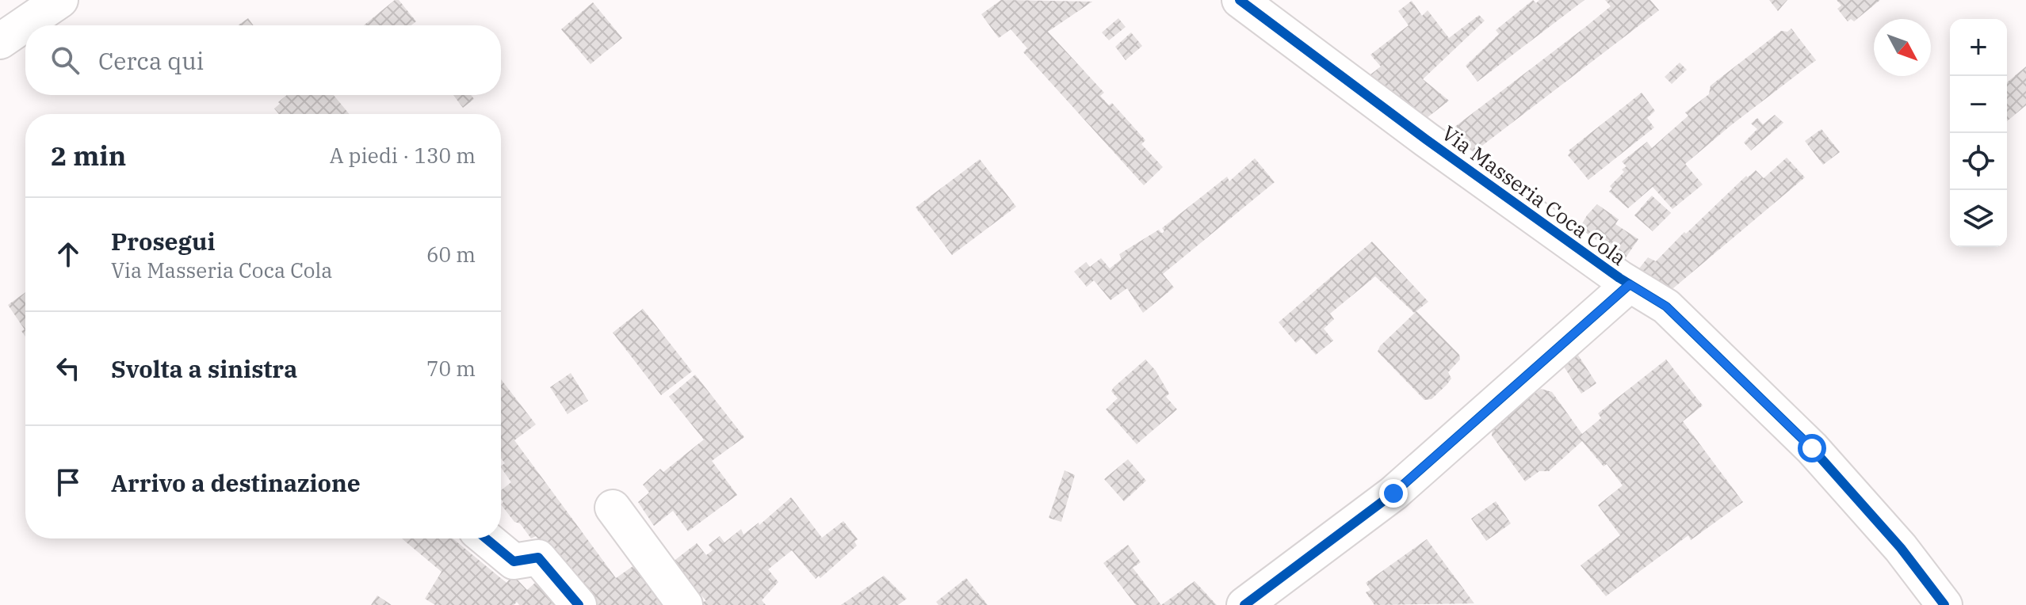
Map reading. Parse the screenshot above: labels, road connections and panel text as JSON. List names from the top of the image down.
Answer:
{
  "streets": {
    "street": ["Via Masseria Coca Cola"]
  },
  "north": "bottom right",
  "page": {
    "map_buttons": ["+", "−"],
    "search": "Cerca qui",
    "heading": ["2 min", "A piedi · 130 m"],
    "list": [
      ["Prosegui", "Via Masseria Coca Cola", "60 m"],
      ["Svolta a sinistra", "70 m"],
      "Arrivo a destinazione"
    ]
  }
}
